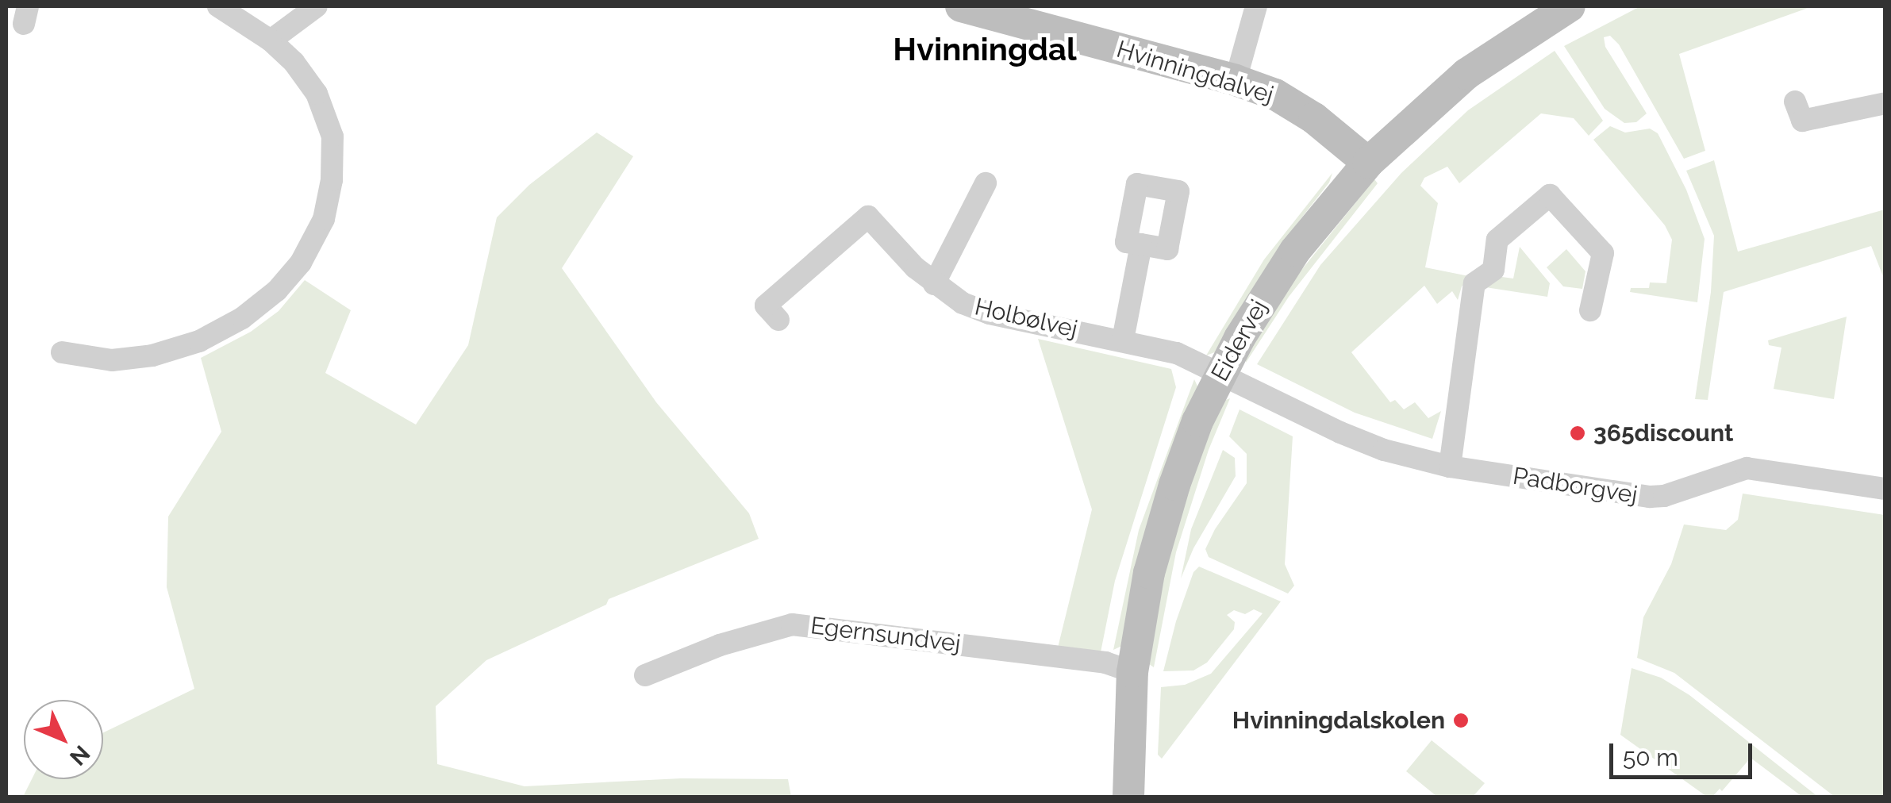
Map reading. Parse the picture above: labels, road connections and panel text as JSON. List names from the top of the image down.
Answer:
{
  "streets": {
    "street": [
      "Hvinningdalvej",
      "Holbølvej",
      "Eidervej",
      "Padborgvej",
      "Egernsundvej"
    ]
  },
  "crossings": [
    ["Hvinningdalvej", "Eidervej"],
    ["Holbølvej", "Eidervej"],
    ["Holbølvej", "Padborgvej"],
    ["Eidervej", "Padborgvej"],
    ["Eidervej", "Egernsundvej"]
  ],
  "districts": ["Hvinningdal"],
  "places": ["365discount", "Hvinningdalskolen"],
  "scale_bar": "50 m",
  "north": "bottom right"
}
